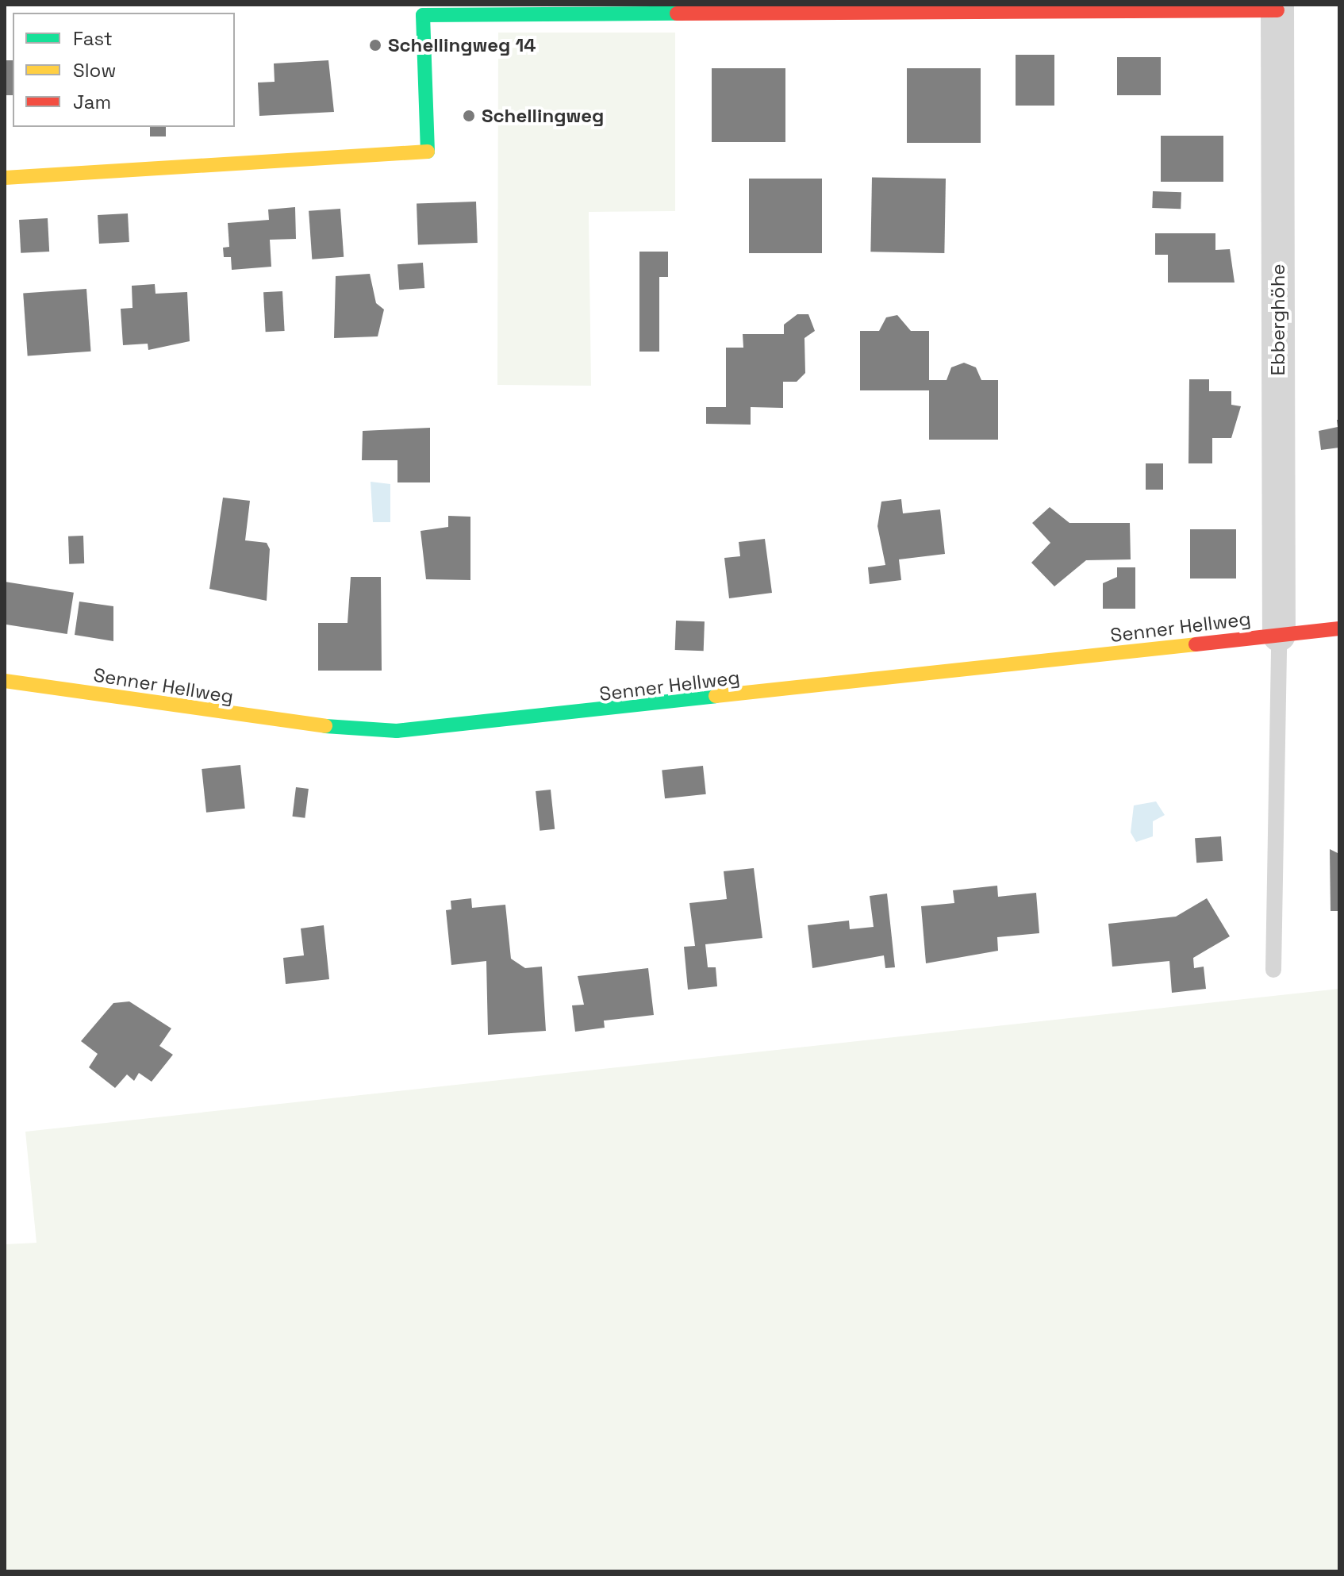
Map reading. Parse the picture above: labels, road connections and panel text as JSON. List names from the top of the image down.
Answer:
{
  "streets": {
    "street": ["Ebberghöhe", "Senner Hellweg"]
  },
  "crossings": [
    ["Ebberghöhe", "Senner Hellweg"]
  ],
  "places": ["Schellingweg 14", "Schellingweg"],
  "legend": ["Fast", "Slow", "Jam"]
}
